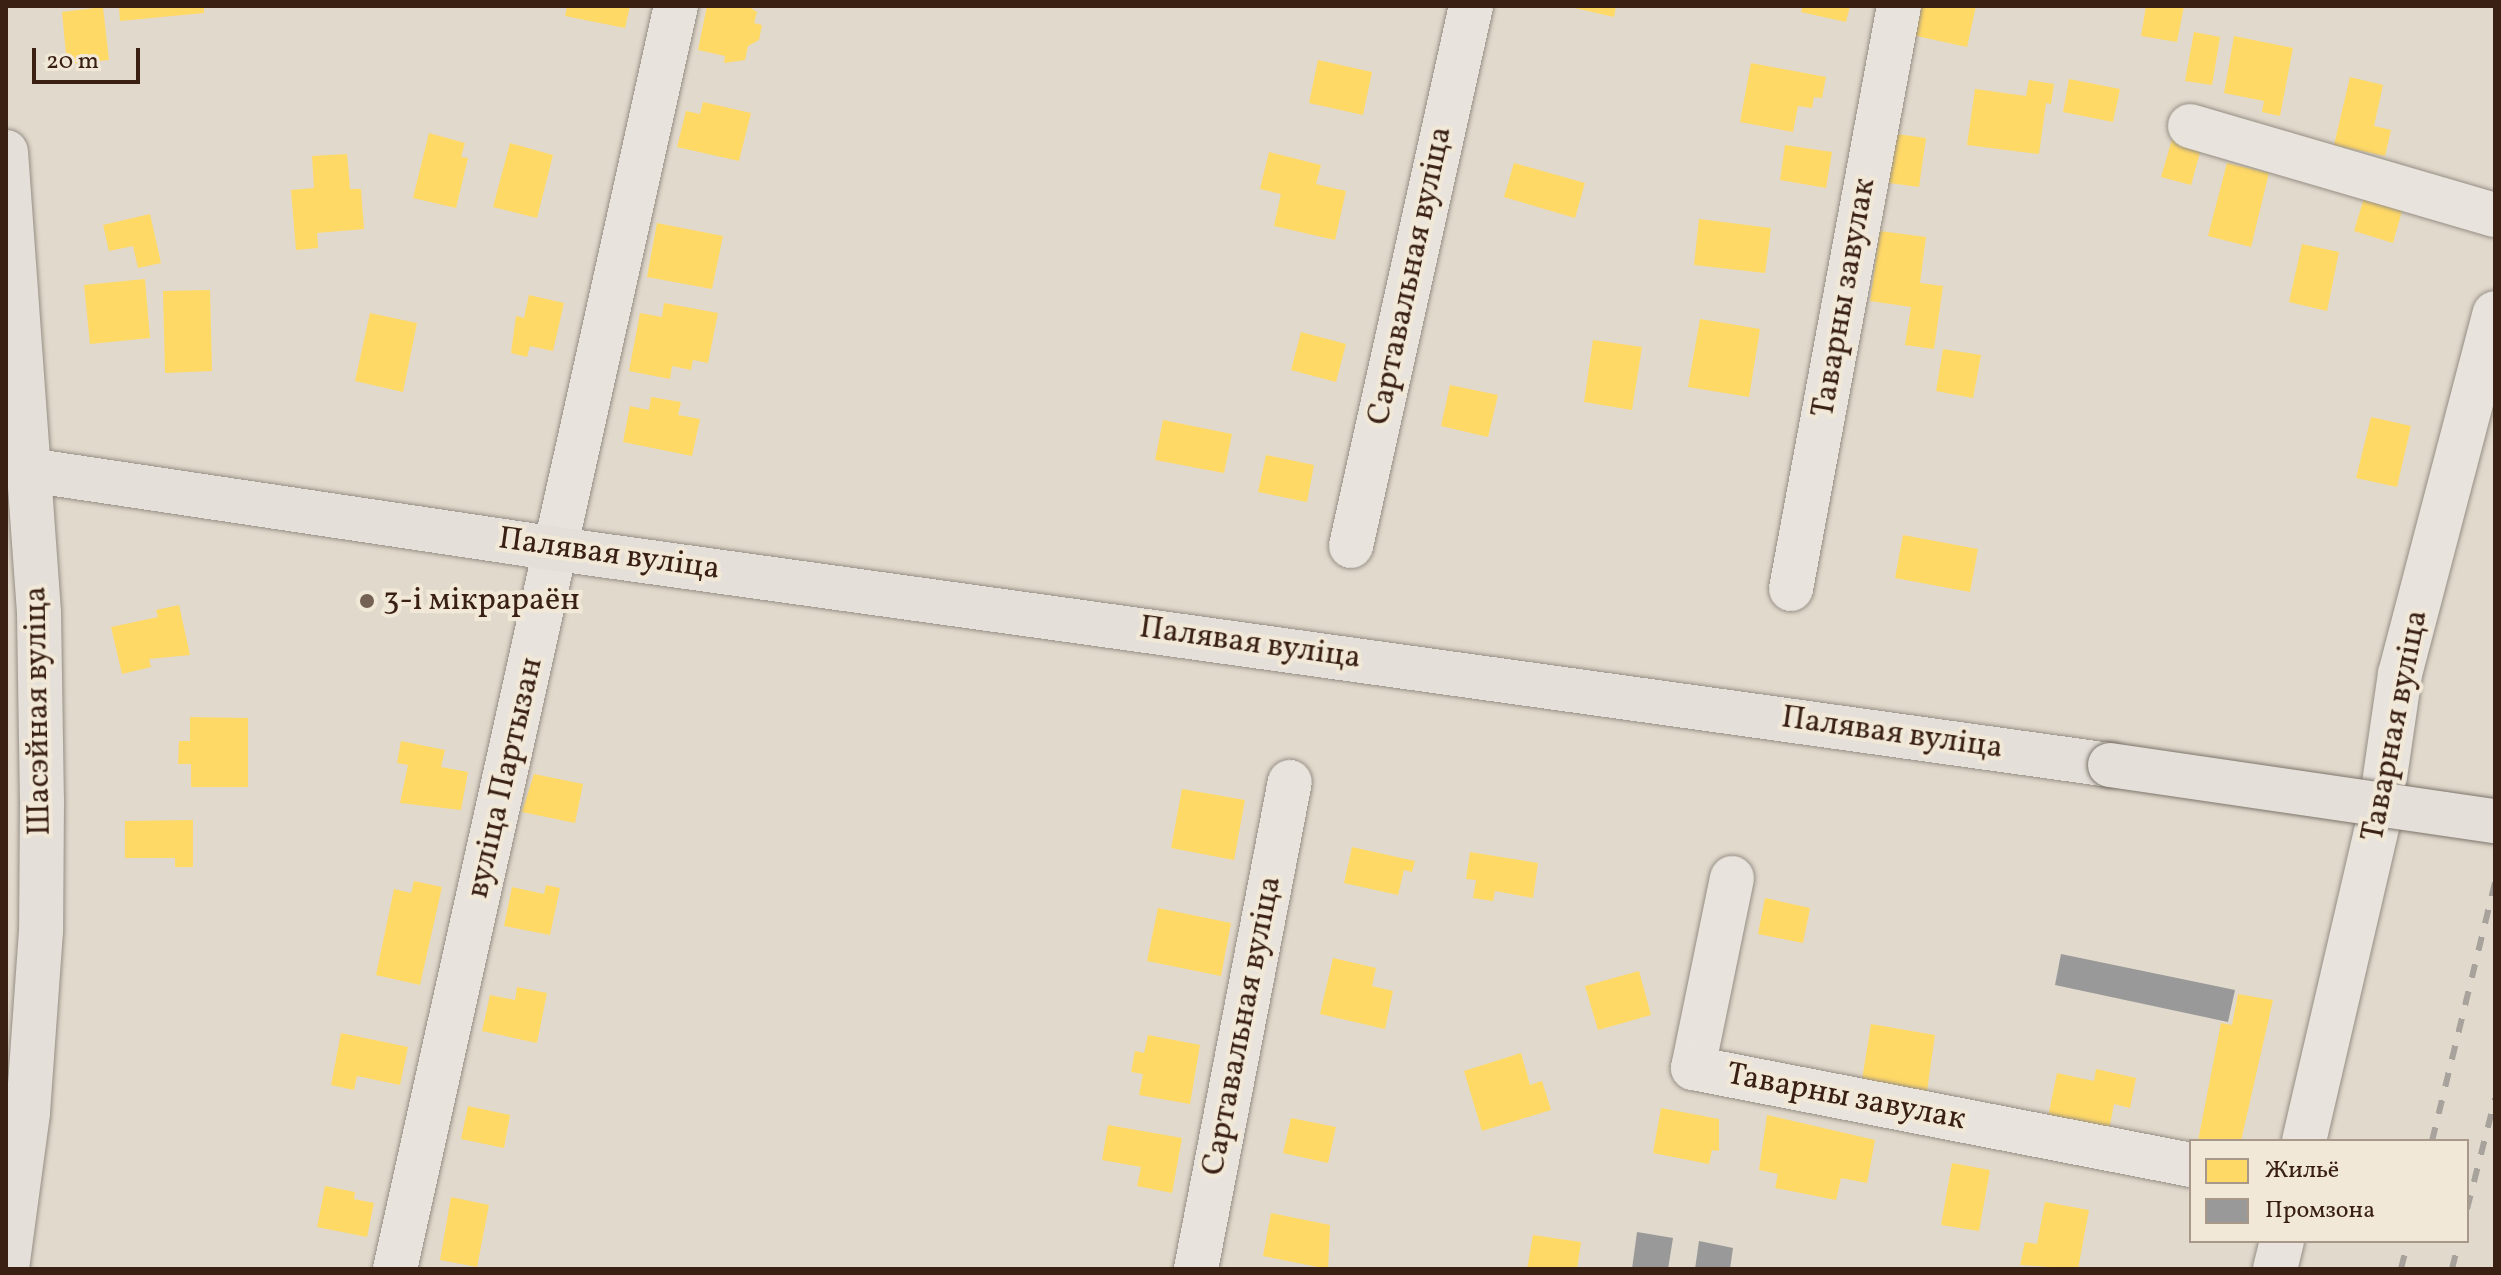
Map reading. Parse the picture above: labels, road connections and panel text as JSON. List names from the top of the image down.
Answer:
{
  "streets": {
    "main road": ["Палявая вуліца", "Шасэйная вуліца"],
    "street": [
      "Сартавальная вуліца",
      "Таварны завулак",
      "Таварная вуліца",
      "вуліца Партызан"
    ]
  },
  "crossings": [
    ["Палявая вуліца", "Шасэйная вуліца"],
    ["Палявая вуліца", "вуліца Партызан"]
  ],
  "places": ["3-і мікрараён"],
  "legend": ["Жильё", "Промзона"],
  "scale_bar": "20 m"
}
